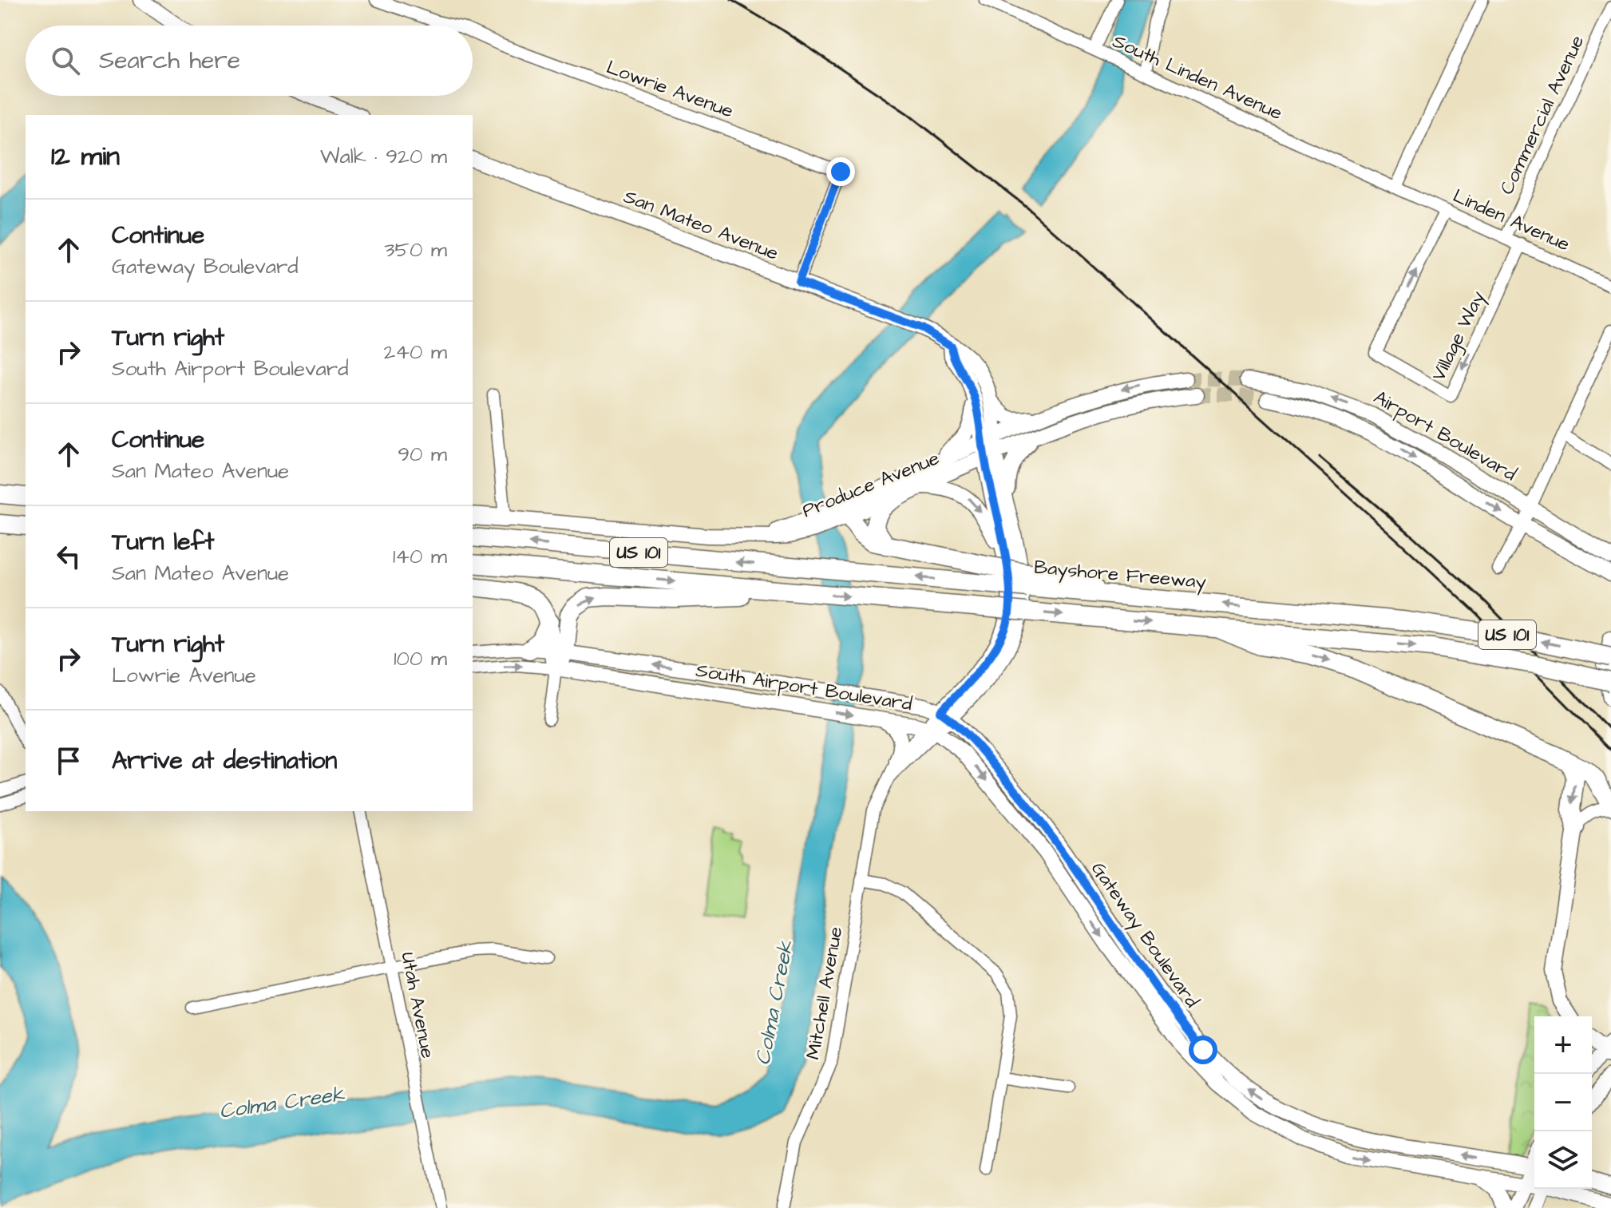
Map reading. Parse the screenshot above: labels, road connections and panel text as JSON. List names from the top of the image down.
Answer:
{
  "streets": {
    "highway": ["US 101", "Bayshore Freeway"],
    "main road": [
      "San Mateo Avenue",
      "Airport Boulevard",
      "Produce Avenue",
      "South Airport Boulevard",
      "Gateway Boulevard"
    ],
    "street": [
      "South Linden Avenue",
      "Lowrie Avenue",
      "Commercial Avenue",
      "Linden Avenue",
      "Village Way",
      "Mitchell Avenue",
      "Utah Avenue"
    ]
  },
  "crossings": [
    ["South Linden Avenue", "Linden Avenue"],
    ["Lowrie Avenue", "San Mateo Avenue"],
    ["Commercial Avenue", "Linden Avenue"],
    ["Linden Avenue", "Village Way"],
    ["San Mateo Avenue", "Produce Avenue"],
    ["South Airport Boulevard", "Gateway Boulevard"],
    ["South Airport Boulevard", "Mitchell Avenue"],
    ["Gateway Boulevard", "Mitchell Avenue"]
  ],
  "water": ["Colma Creek"],
  "page": {
    "search": "Search here",
    "heading": ["12 min", "Walk · 920 m"],
    "list": [
      ["Continue", "Gateway Boulevard", "350 m"],
      ["Turn right", "South Airport Boulevard", "240 m"],
      ["Continue", "San Mateo Avenue", "90 m"],
      ["Turn left", "San Mateo Avenue", "140 m"],
      ["Turn right", "Lowrie Avenue", "100 m"],
      "Arrive at destination"
    ],
    "map_buttons": ["+", "−"]
  }
}
